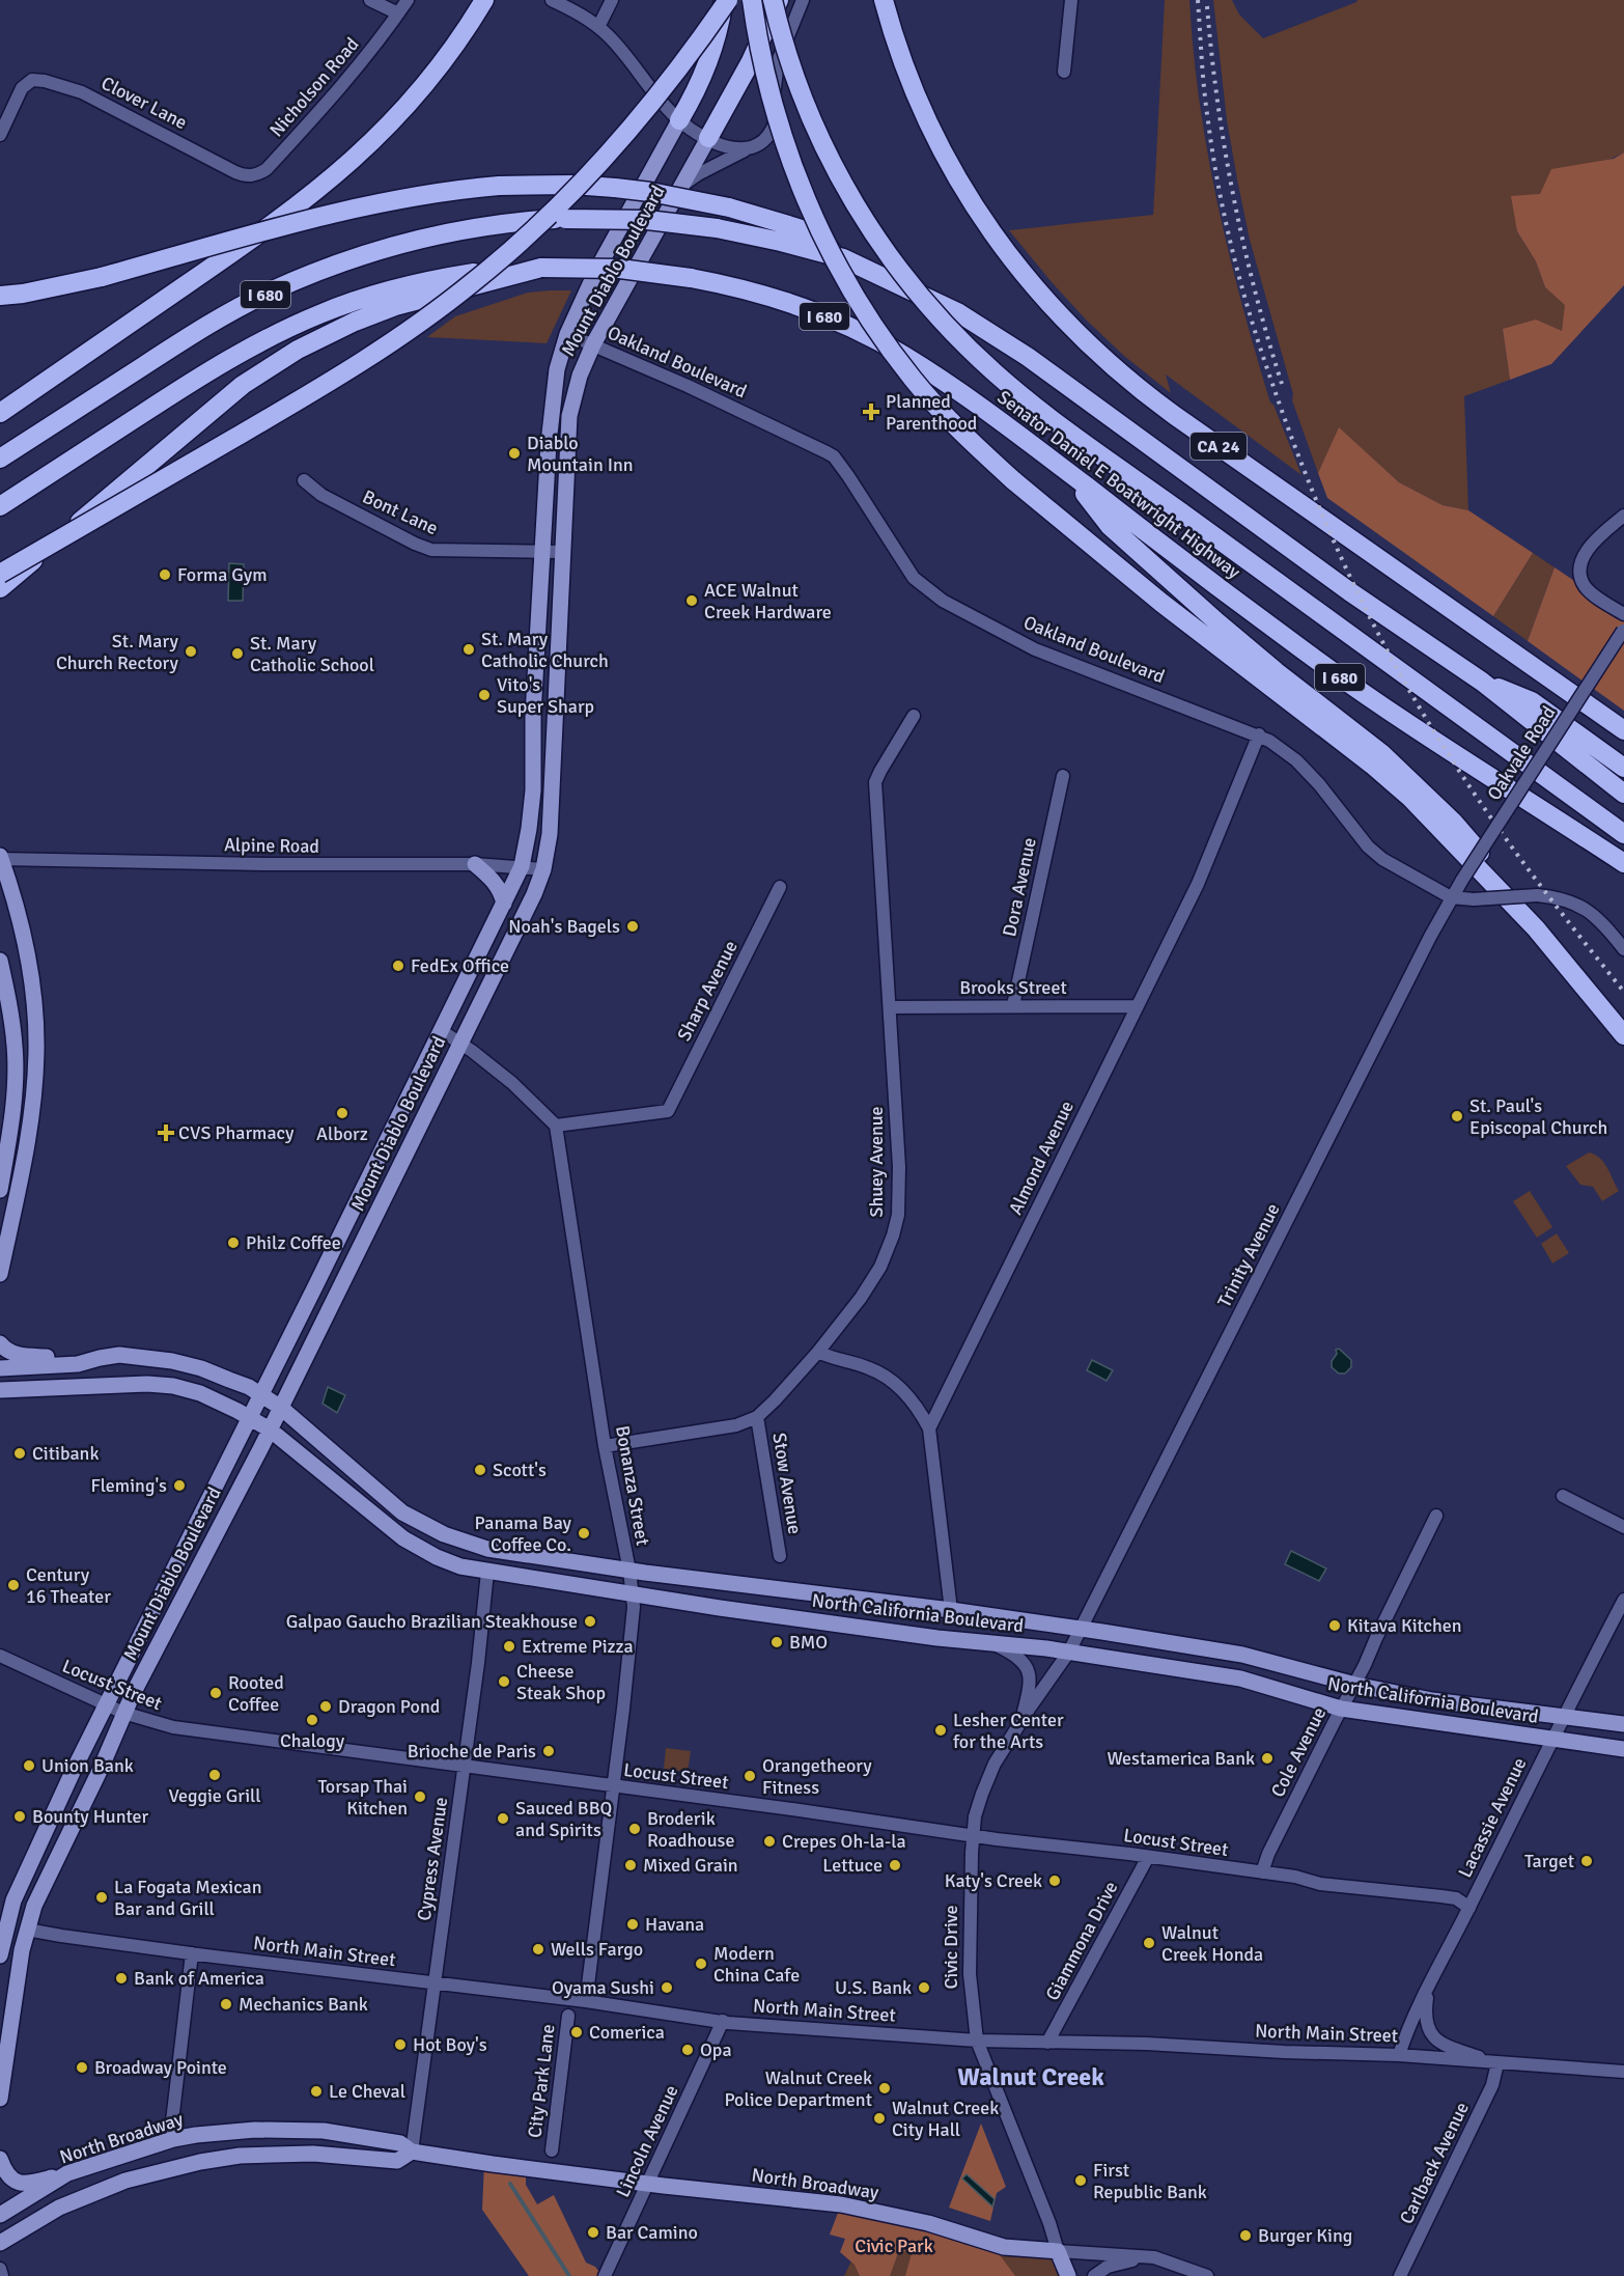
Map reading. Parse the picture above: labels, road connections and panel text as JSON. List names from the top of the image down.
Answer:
{
  "streets": {
    "highway": ["I 680", "CA 24", "Senator Daniel E Boatwright Highway"],
    "main road": [
      "Mount Diablo Boulevard",
      "North California Boulevard",
      "Civic Drive",
      "North Broadway"
    ],
    "street": [
      "Nicholson Road",
      "Clover Lane",
      "Oakland Boulevard",
      "Bont Lane",
      "Oakvale Road",
      "Alpine Road",
      "Dora Avenue",
      "Brooks Street",
      "Sharp Avenue",
      "Almond Avenue",
      "Shuey Avenue",
      "Trinity Avenue",
      "Stow Avenue",
      "Bonanza Street",
      "Locust Street",
      "Cole Avenue",
      "Lacassie Avenue",
      "Cypress Avenue",
      "Giammona Drive",
      "North Main Street",
      "City Park Lane",
      "Lincoln Avenue",
      "Carlback Avenue"
    ]
  },
  "crossings": [
    ["Nicholson Road", "Clover Lane"],
    ["Mount Diablo Boulevard", "Oakland Boulevard"],
    ["Mount Diablo Boulevard", "Bont Lane"],
    ["Mount Diablo Boulevard", "Alpine Road"],
    ["Mount Diablo Boulevard", "North California Boulevard"],
    ["Mount Diablo Boulevard", "Locust Street"],
    ["Mount Diablo Boulevard", "North Main Street"],
    ["Oakland Boulevard", "Oakvale Road"],
    ["Oakland Boulevard", "Almond Avenue"],
    ["Oakland Boulevard", "Trinity Avenue"],
    ["Oakvale Road", "Trinity Avenue"],
    ["Dora Avenue", "Brooks Street"],
    ["Brooks Street", "Almond Avenue"],
    ["Brooks Street", "Shuey Avenue"],
    ["Sharp Avenue", "Bonanza Street"],
    ["Shuey Avenue", "Stow Avenue"],
    ["Shuey Avenue", "Bonanza Street"],
    ["Trinity Avenue", "North California Boulevard"],
    ["Trinity Avenue", "Civic Drive"],
    ["Bonanza Street", "North California Boulevard"],
    ["Bonanza Street", "Locust Street"],
    ["Bonanza Street", "North Main Street"],
    ["North California Boulevard", "Cole Avenue"],
    ["North California Boulevard", "Lacassie Avenue"],
    ["North California Boulevard", "Cypress Avenue"],
    ["North California Boulevard", "Civic Drive"],
    ["Locust Street", "Cole Avenue"],
    ["Locust Street", "Lacassie Avenue"],
    ["Locust Street", "Cypress Avenue"],
    ["Locust Street", "Giammona Drive"],
    ["Locust Street", "Civic Drive"],
    ["Lacassie Avenue", "North Main Street"],
    ["Cypress Avenue", "North Main Street"],
    ["Cypress Avenue", "North Broadway"],
    ["Giammona Drive", "North Main Street"],
    ["Civic Drive", "North Main Street"],
    ["Civic Drive", "North Broadway"],
    ["North Main Street", "Lincoln Avenue"],
    ["North Main Street", "Carlback Avenue"],
    ["North Broadway", "Lincoln Avenue"]
  ],
  "districts": ["Walnut Creek"],
  "parks": ["Civic Park"],
  "places": {
    "health": ["Planned Parenthood", "CVS Pharmacy"],
    "other": [
      "Diablo Mountain Inn",
      "Forma Gym",
      "ACE Walnut Creek Hardware",
      "St. Mary Catholic Church",
      "St. Mary Church Rectory",
      "St. Mary Catholic School",
      "Vito's Super Sharp",
      "Noah's Bagels",
      "FedEx Office",
      "Alborz",
      "St. Paul's Episcopal Church",
      "Philz Coffee",
      "Citibank",
      "Scott's",
      "Fleming's",
      "Panama Bay Coffee Co.",
      "Century 16 Theater",
      "Galpao Gaucho Brazilian Steakhouse",
      "Kitava Kitchen",
      "BMO",
      "Extreme Pizza",
      "Cheese Steak Shop",
      "Rooted Coffee",
      "Dragon Pond",
      "Chalogy",
      "Lesher Center for the Arts",
      "Brioche de Paris",
      "Westamerica Bank",
      "Union Bank",
      "Veggie Grill",
      "Orangetheory Fitness",
      "Torsap Thai Kitchen",
      "Bounty Hunter",
      "Sauced BBQ and Spirits",
      "Broderik Roadhouse",
      "Crepes Oh-la-la",
      "Target",
      "Mixed Grain",
      "Lettuce",
      "Katy's Creek",
      "La Fogata Mexican Bar and Grill",
      "Havana",
      "Walnut Creek Honda",
      "Wells Fargo",
      "Modern China Cafe",
      "Bank of America",
      "Oyama Sushi",
      "U.S. Bank",
      "Mechanics Bank",
      "Comerica",
      "Hot Boy's",
      "Opa",
      "Broadway Pointe",
      "Walnut Creek Police Department",
      "Le Cheval",
      "Walnut Creek City Hall",
      "First Republic Bank",
      "Bar Camino",
      "Burger King"
    ]
  }
}
